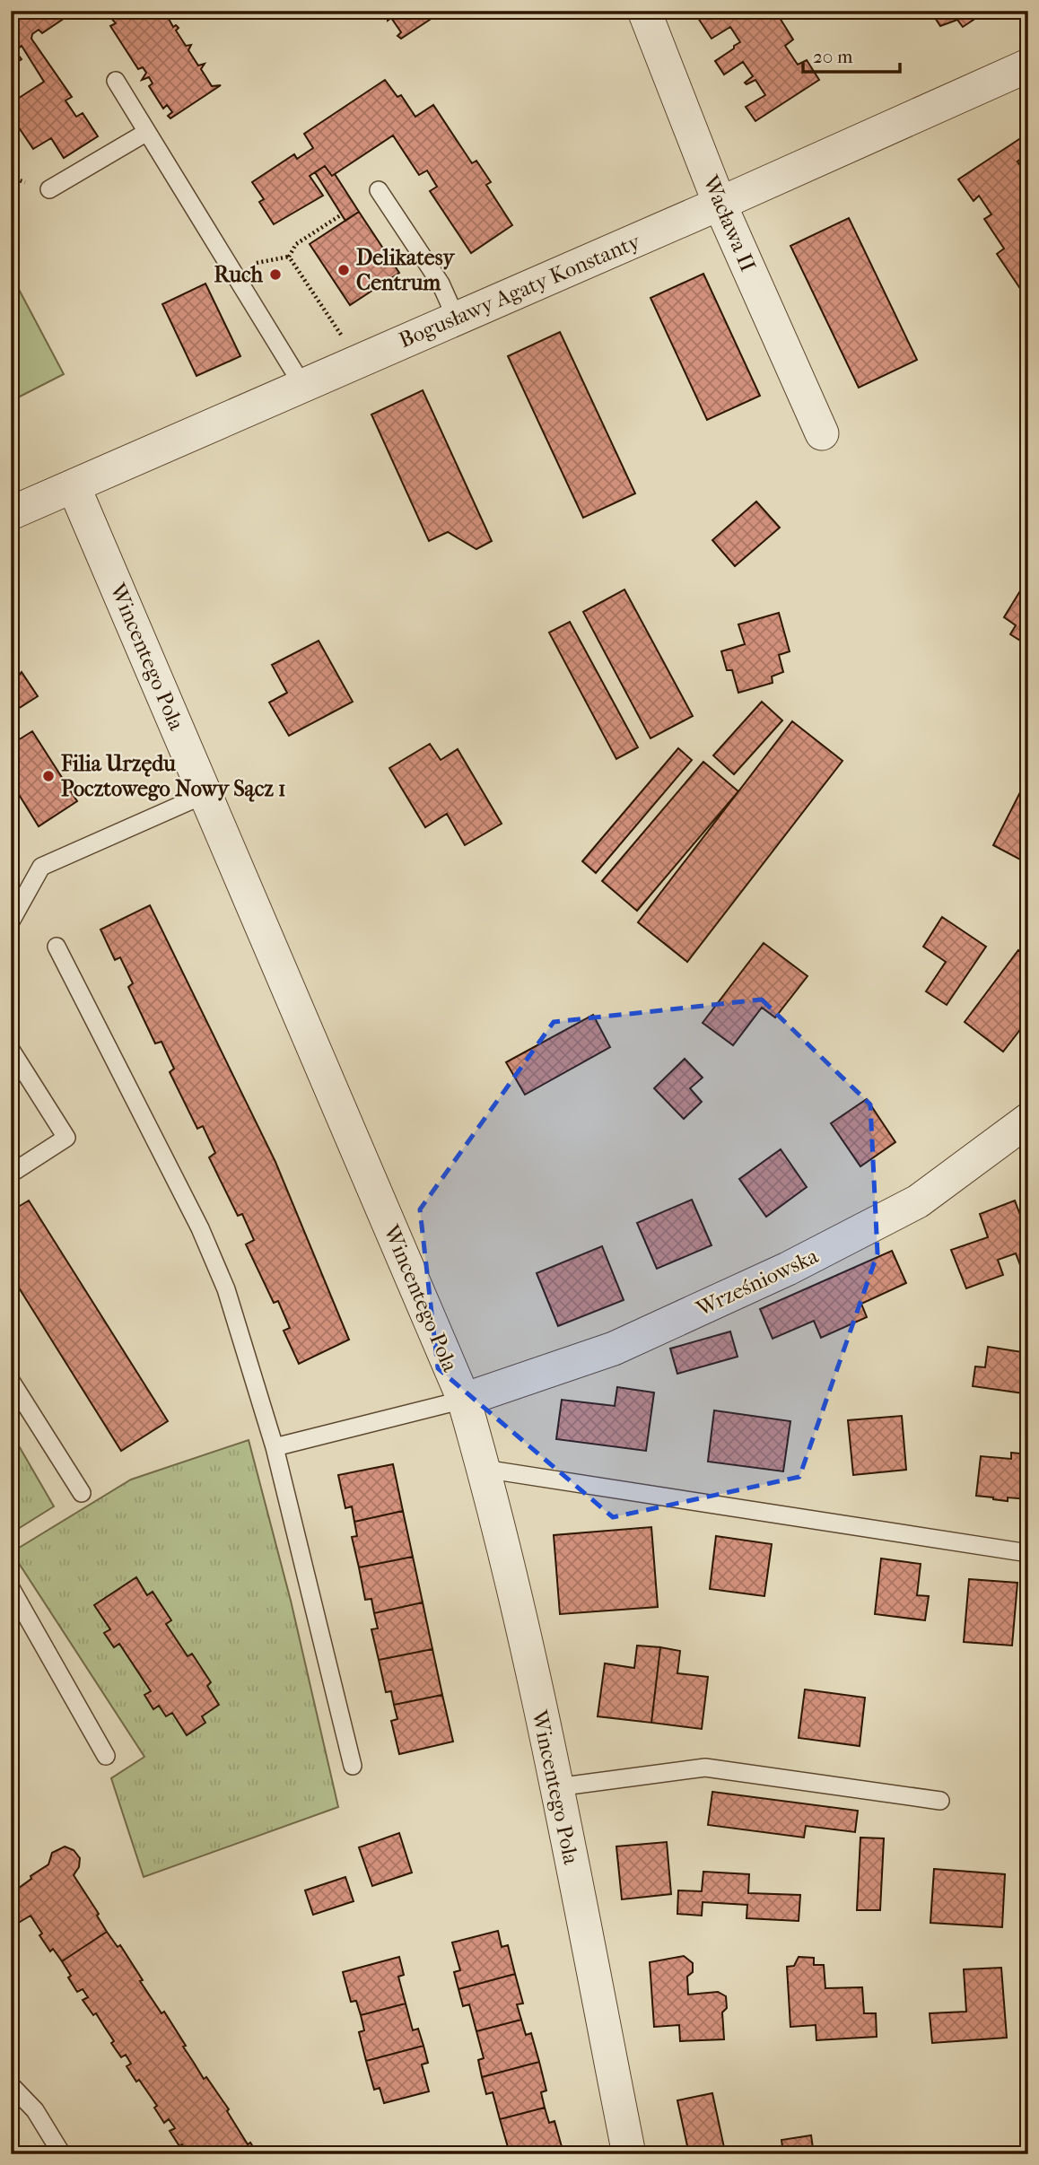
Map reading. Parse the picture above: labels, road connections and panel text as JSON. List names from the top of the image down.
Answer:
{
  "streets": {
    "street": [
      "Wacława II",
      "Bogusławy Agaty Konstanty",
      "Wincentego Pola",
      "Wrześniowska"
    ]
  },
  "crossings": [
    ["Wacława II", "Bogusławy Agaty Konstanty"],
    ["Bogusławy Agaty Konstanty", "Wincentego Pola"],
    ["Wincentego Pola", "Wrześniowska"]
  ],
  "places": ["Delikatesy Centrum", "Ruch", "Filia Urzędu Pocztowego Nowy Sącz 1"],
  "scale_bar": "20 m"
}
